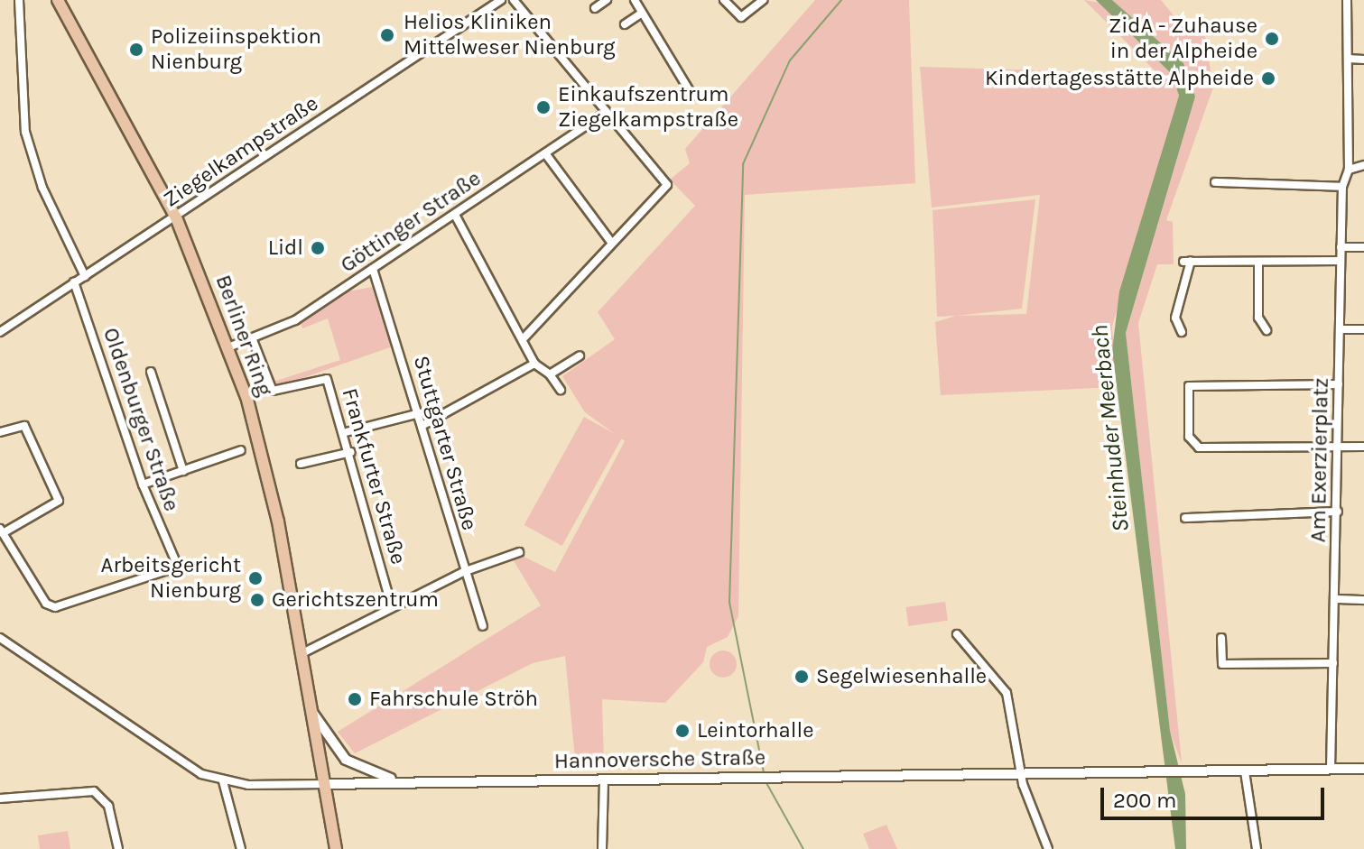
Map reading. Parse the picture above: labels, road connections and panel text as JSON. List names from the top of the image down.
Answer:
{
  "streets": {
    "main road": ["Berliner Ring"],
    "street": [
      "Ziegelkampstraße",
      "Göttinger Straße",
      "Oldenburger Straße",
      "Stuttgarter Straße",
      "Am Exerzierplatz",
      "Frankfurter Straße",
      "Hannoversche Straße"
    ]
  },
  "crossings": [
    ["Ziegelkampstraße", "Berliner Ring"],
    ["Ziegelkampstraße", "Oldenburger Straße"],
    ["Göttinger Straße", "Berliner Ring"],
    ["Göttinger Straße", "Stuttgarter Straße"],
    ["Göttinger Straße", "Frankfurter Straße"],
    ["Berliner Ring", "Hannoversche Straße"],
    ["Am Exerzierplatz", "Hannoversche Straße"]
  ],
  "water": ["Steinhuder Meerbach"],
  "places": [
    "Helios Kliniken Mittelweser Nienburg",
    "ZidA - Zuhause in der Alpheide",
    "Polizeiinspektion Nienburg",
    "Kindertagesstätte Alpheide",
    "Einkaufszentrum Ziegelkampstraße",
    "Lidl",
    "Arbeitsgericht Nienburg",
    "Gerichtszentrum",
    "Segelwiesenhalle",
    "Fahrschule Ströh",
    "Leintorhalle"
  ],
  "scale_bar": "200 m"
}
